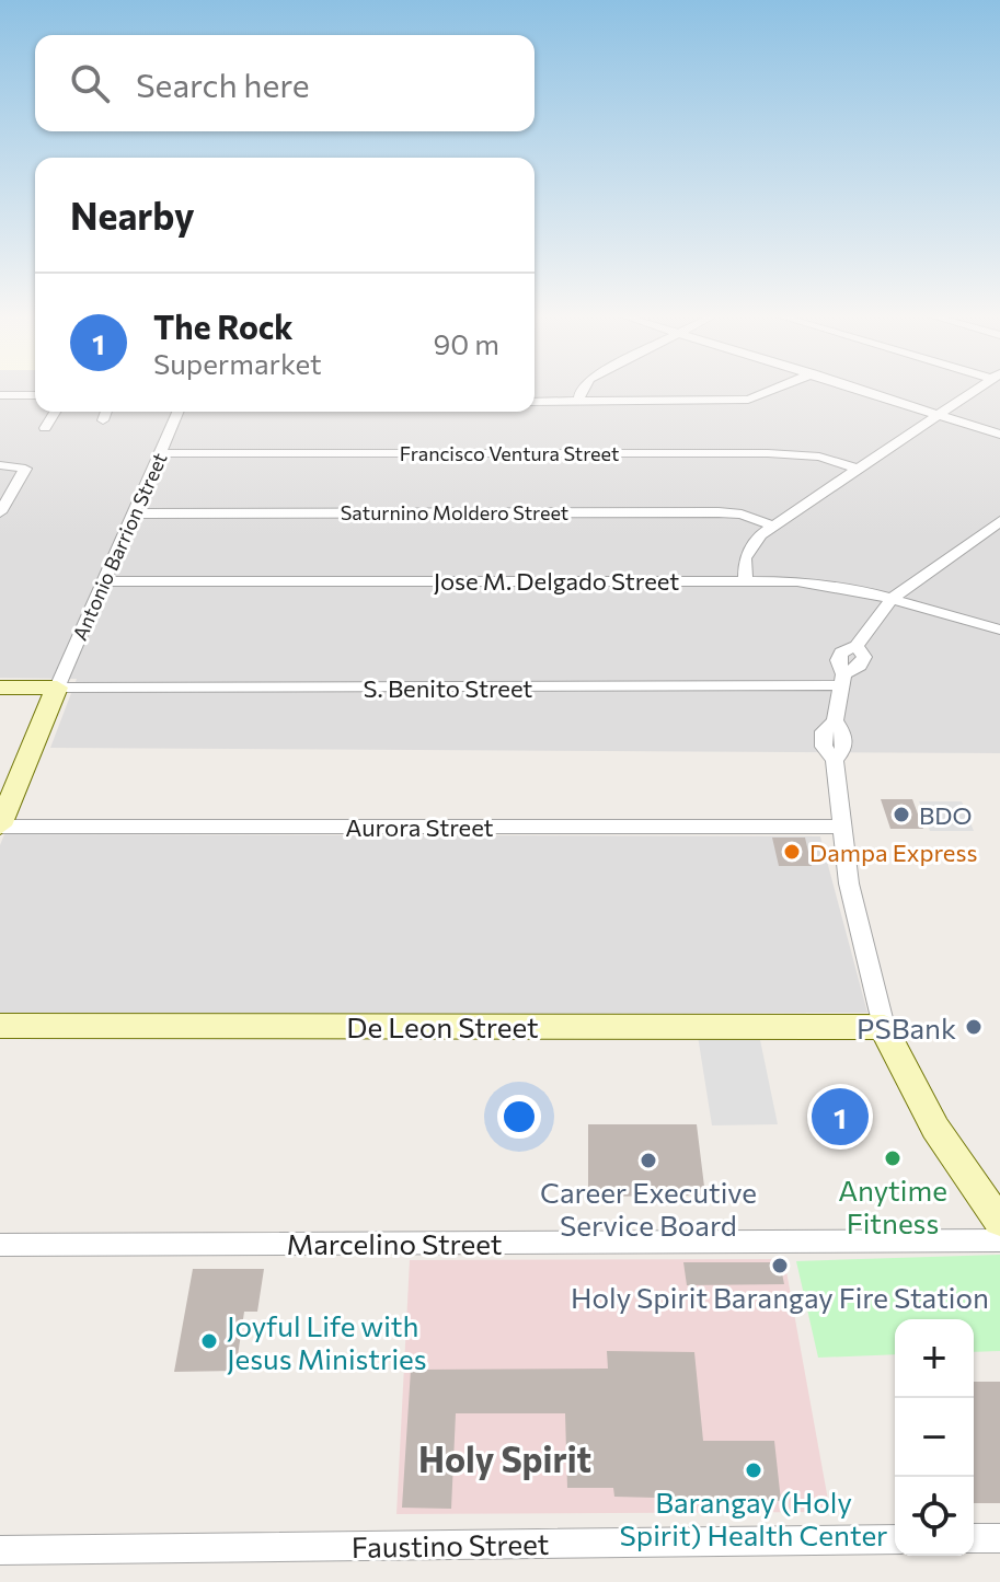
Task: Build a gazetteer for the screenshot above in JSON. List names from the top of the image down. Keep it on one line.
{"streets":{"main road":["De Leon Street"],"street":["Francisco Ventura Street","Saturnino Moldero Street","Antonio Barrion Street","Jose M. Delgado Street","S. Benito Street","Aurora Street","Marcelino Street","Faustino Street"]},"crossings":[["Francisco Ventura Street","Antonio Barrion Street"],["Saturnino Moldero Street","Antonio Barrion Street"],["Antonio Barrion Street","Jose M. Delgado Street"],["Antonio Barrion Street","S. Benito Street"]],"districts":["Holy Spirit"],"places":["BDO","Dampa Express","PSBank","Anytime Fitness","Career Executive Service Board","Holy Spirit Barangay Fire Station","Joyful Life with Jesus Ministries","Barangay (Holy Spirit) Health Center"],"page":{"search":"Search here","heading":"Nearby","list":[{"mark":"1","name":"The Rock","note":"Supermarket","value":"90 m"}],"pins":"1","map_buttons":["+","−"]}}
